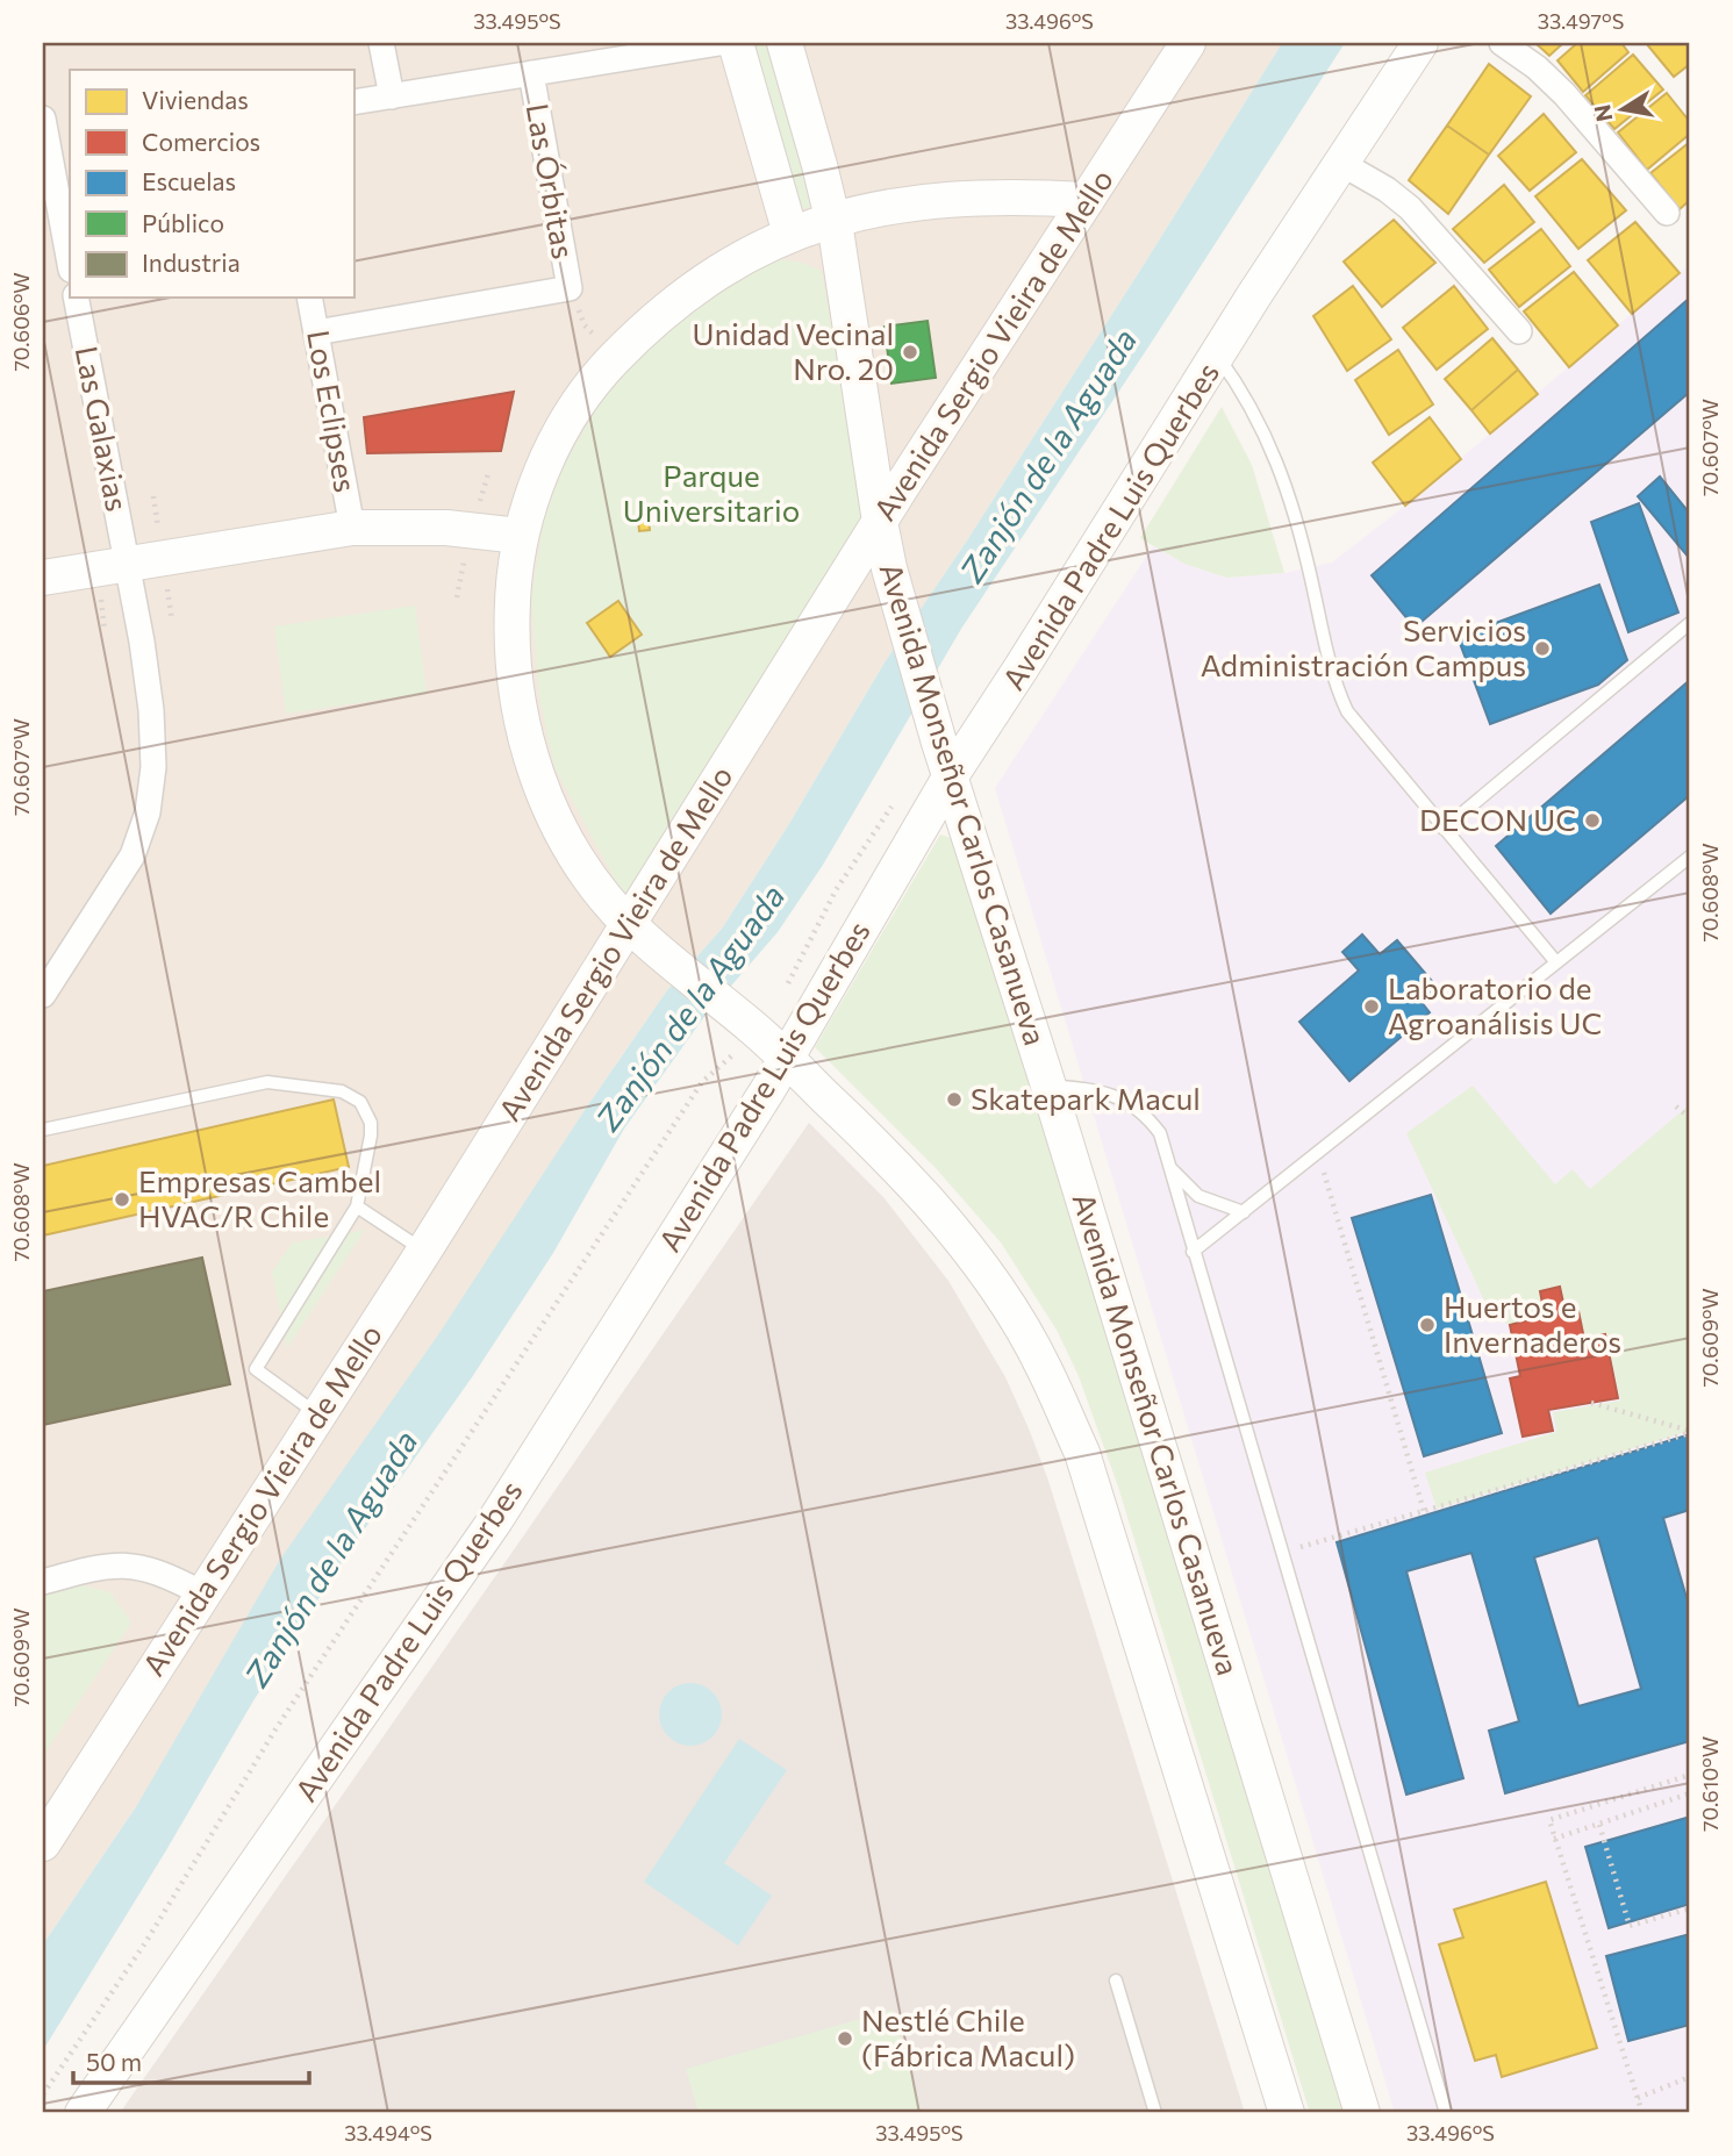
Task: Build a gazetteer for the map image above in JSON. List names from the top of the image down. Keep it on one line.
{"streets":{"main road":["Avenida Sergio Vieira de Mello","Avenida Padre Luis Querbes","Avenida Monseñor Carlos Casanueva"],"street":["Las Órbitas","Los Eclipses","Las Galaxias"]},"crossings":[["Avenida Sergio Vieira de Mello","Avenida Monseñor Carlos Casanueva"],["Avenida Padre Luis Querbes","Avenida Monseñor Carlos Casanueva"]],"water":["Zanjón de la Aguada"],"parks":["Parque Universitario"],"places":["Unidad Vecinal Nro. 20","Servicios Administración Campus","DECON UC","Laboratorio de Agroanálisis UC","Skatepark Macul","Empresas Cambel HVAC/R Chile","Huertos e Invernaderos","Nestlé Chile (Fábrica Macul)"],"legend":["Viviendas","Comercios","Escuelas","Público","Industria"],"scale_bar":"50 m","north":"left","coordinates":["33.495°S","33.496°S","33.497°S","70.606°W","70.607°W","70.608°W","70.609°W","70.610°W","33.494°S"]}
